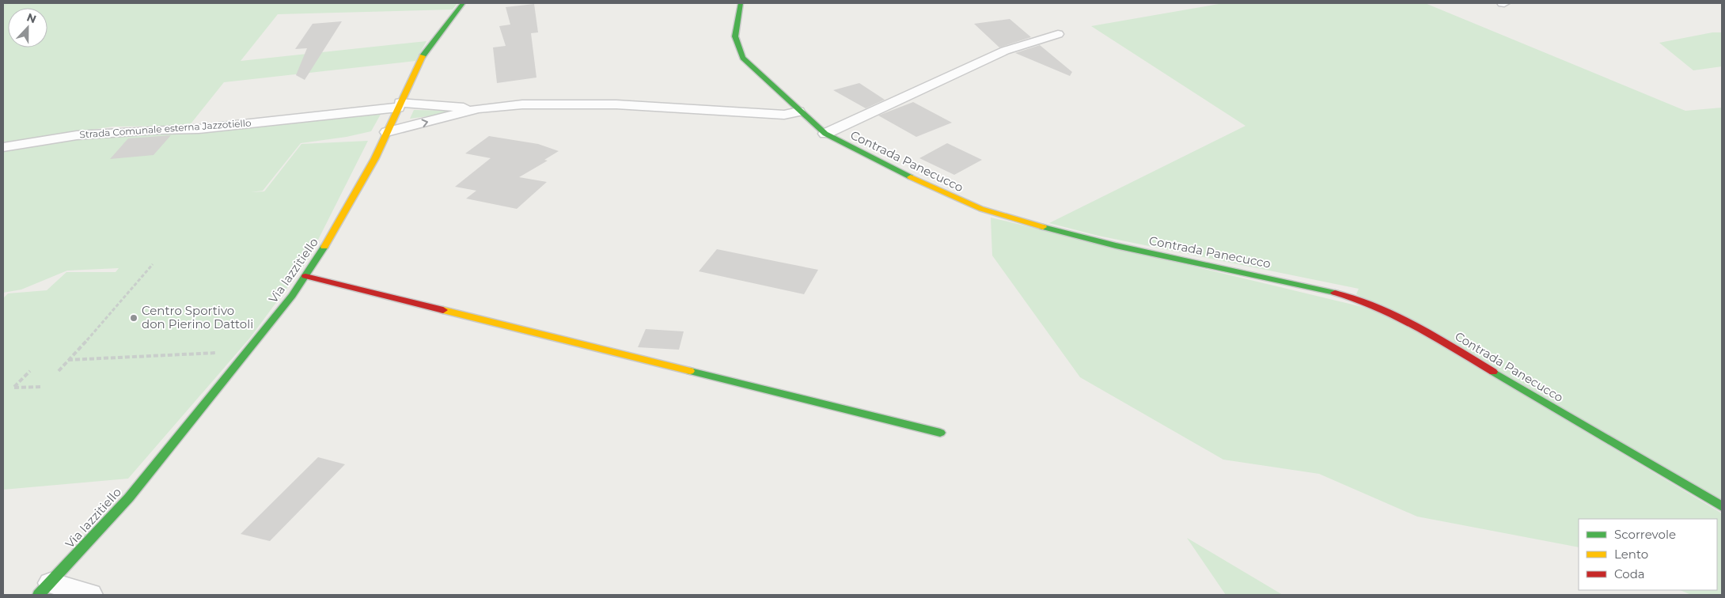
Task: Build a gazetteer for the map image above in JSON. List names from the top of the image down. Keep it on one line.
{"streets":{"street":["Strada Comunale esterna Jazzotiello","Contrada Panecucco","Via Iazzitiello"]},"crossings":[["Strada Comunale esterna Jazzotiello","Via Iazzitiello"]],"places":["Centro Sportivo don Pierino Dattoli"],"legend":["Scorrevole","Lento","Coda"],"north":"top"}
